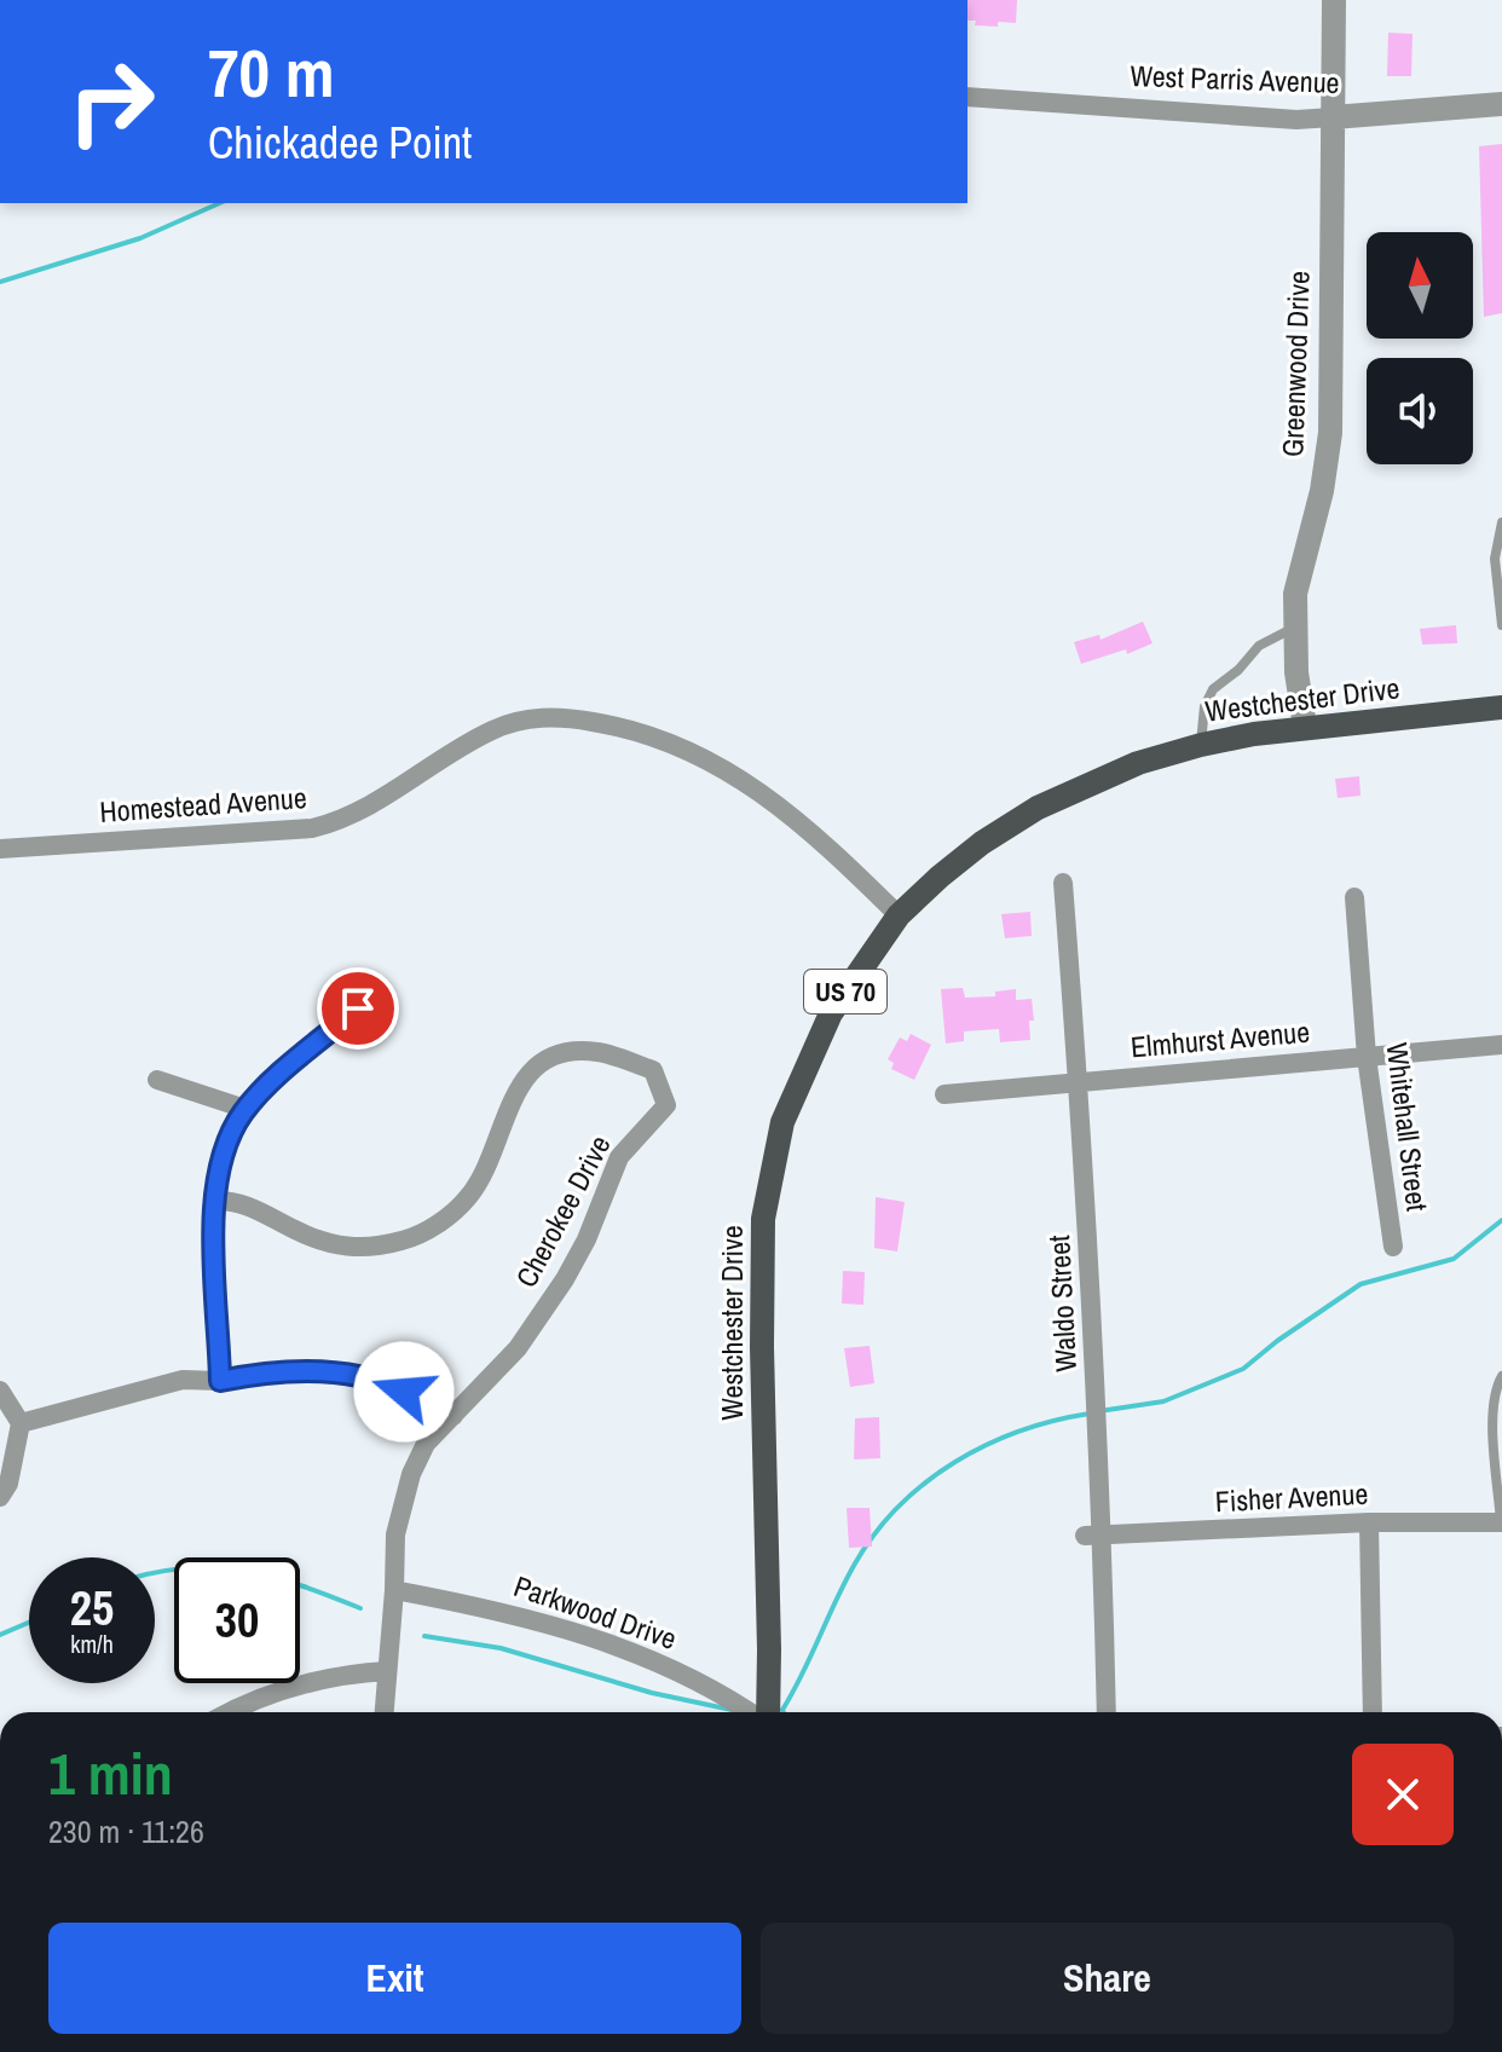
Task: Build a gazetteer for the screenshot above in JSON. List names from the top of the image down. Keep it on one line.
{"streets":{"main road":["Westchester Drive","US 70"],"street":["West Parris Avenue","Greenwood Drive","Homestead Avenue","Elmhurst Avenue","Whitehall Street","Cherokee Drive","Waldo Street","Fisher Avenue","Parkwood Drive"]},"crossings":[["West Parris Avenue","Greenwood Drive"],["Greenwood Drive","Westchester Drive"],["Westchester Drive","Homestead Avenue"],["Elmhurst Avenue","Whitehall Street"],["Elmhurst Avenue","Waldo Street"],["Cherokee Drive","Parkwood Drive"],["Waldo Street","Fisher Avenue"]],"north":"top","page":{"turn":["70 m","Chickadee Point"],"speed":"25 km/h","limit":"30","heading":["1 min","230 m · 11:26"],"buttons":["Exit","Share"]}}
